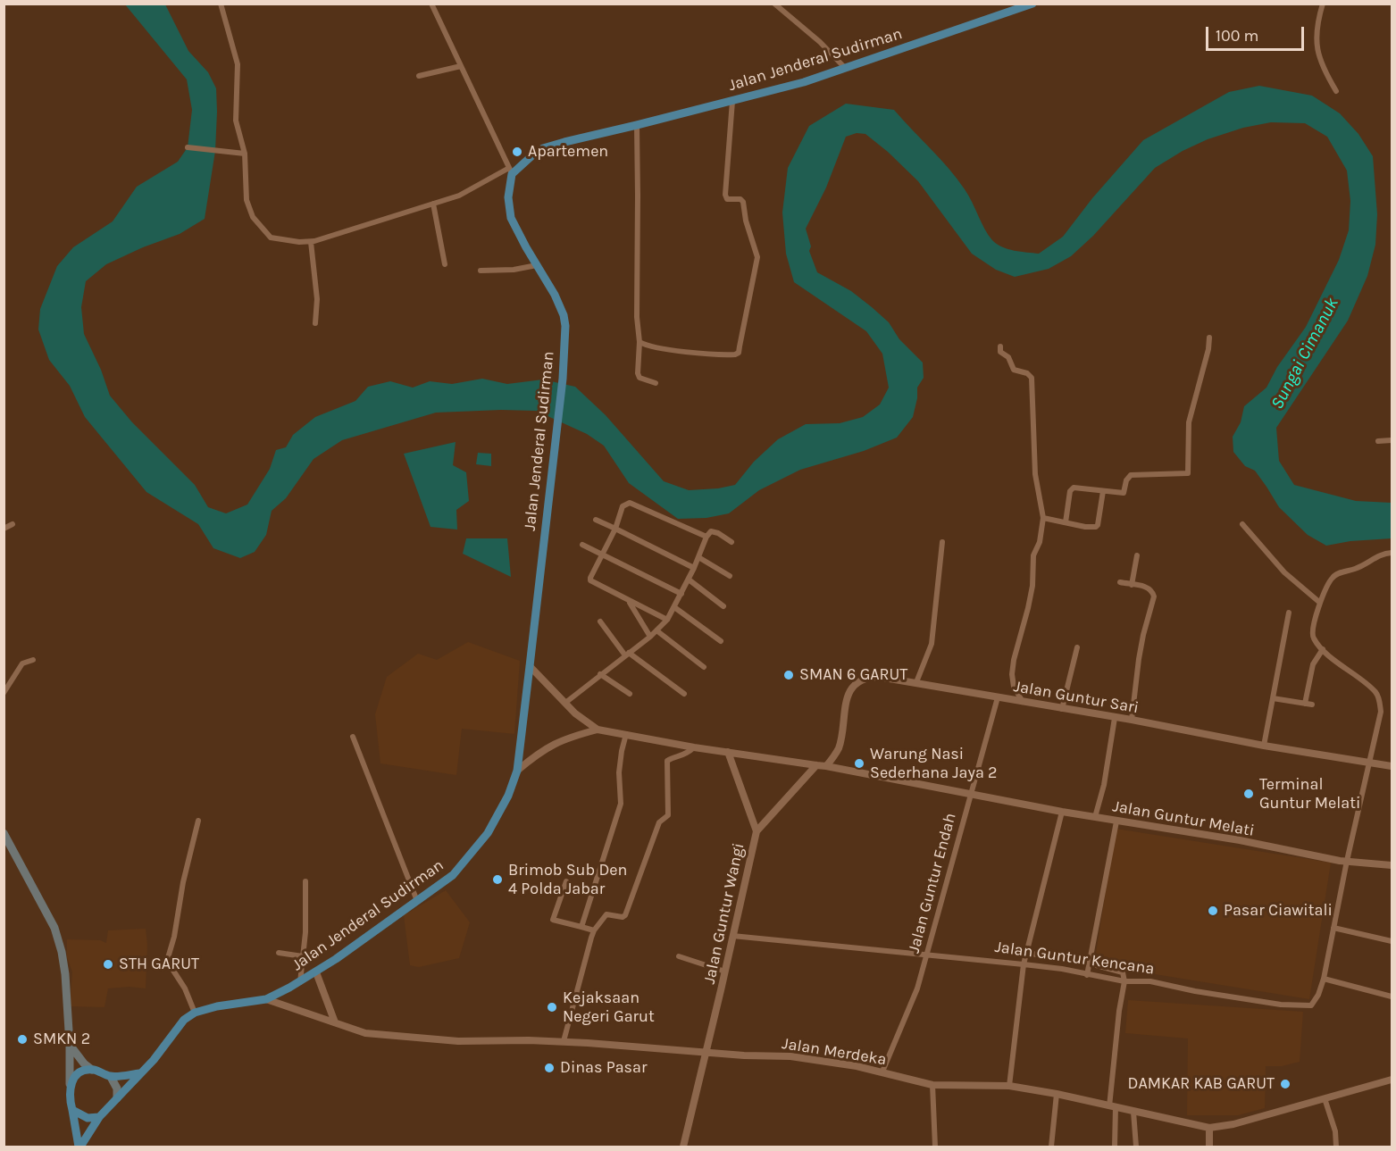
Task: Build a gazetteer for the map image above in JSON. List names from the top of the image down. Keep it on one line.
{"streets":{"main road":["Jalan Jenderal Sudirman"],"street":["Jalan Guntur Sari","Jalan Guntur Melati","Jalan Guntur Endah","Jalan Guntur Wangi","Jalan Guntur Kencana","Jalan Merdeka"]},"crossings":[["Jalan Jenderal Sudirman","Jalan Merdeka"],["Jalan Guntur Sari","Jalan Guntur Melati"],["Jalan Guntur Sari","Jalan Guntur Endah"],["Jalan Guntur Melati","Jalan Guntur Endah"],["Jalan Guntur Endah","Jalan Guntur Kencana"],["Jalan Guntur Endah","Jalan Merdeka"],["Jalan Guntur Wangi","Jalan Guntur Kencana"],["Jalan Guntur Wangi","Jalan Merdeka"]],"water":["Sungai Cimanuk"],"places":["Apartemen","SMAN 6 GARUT","Warung Nasi Sederhana Jaya 2","Terminal Guntur Melati","Brimob Sub Den 4 Polda Jabar","Pasar Ciawitali","STH GARUT","Kejaksaan Negeri Garut","SMKN 2","Dinas Pasar","DAMKAR KAB GARUT"],"scale_bar":"100 m"}
